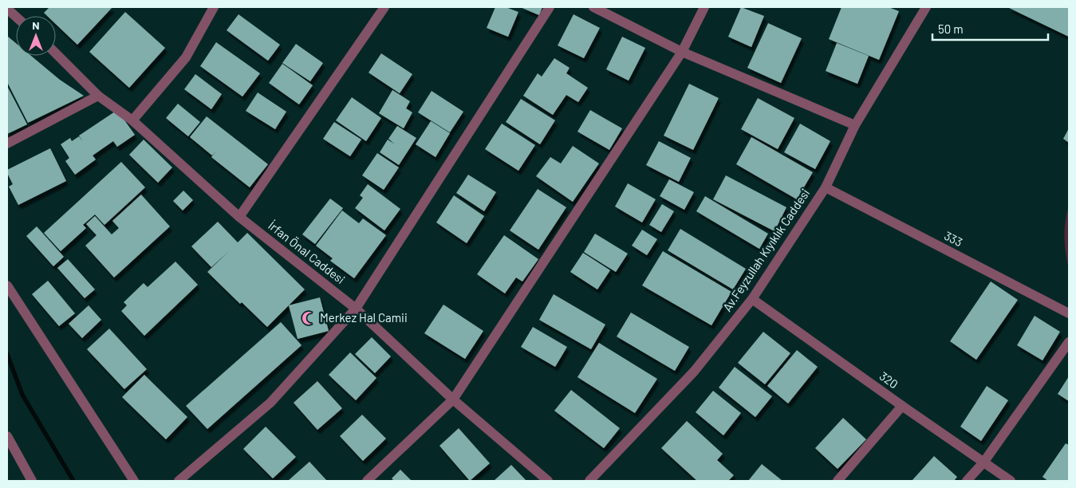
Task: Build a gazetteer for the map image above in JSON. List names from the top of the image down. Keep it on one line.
{"streets":{"street":["333","Av.Feyzullah Kıyıklık Caddesi","İrfan Önal Caddesi","320"]},"crossings":[["333","Av.Feyzullah Kıyıklık Caddesi"],["Av.Feyzullah Kıyıklık Caddesi","320"]],"places":{"mosque":["Merkez Hal Camii"]},"scale_bar":"50 m","north":"top"}
